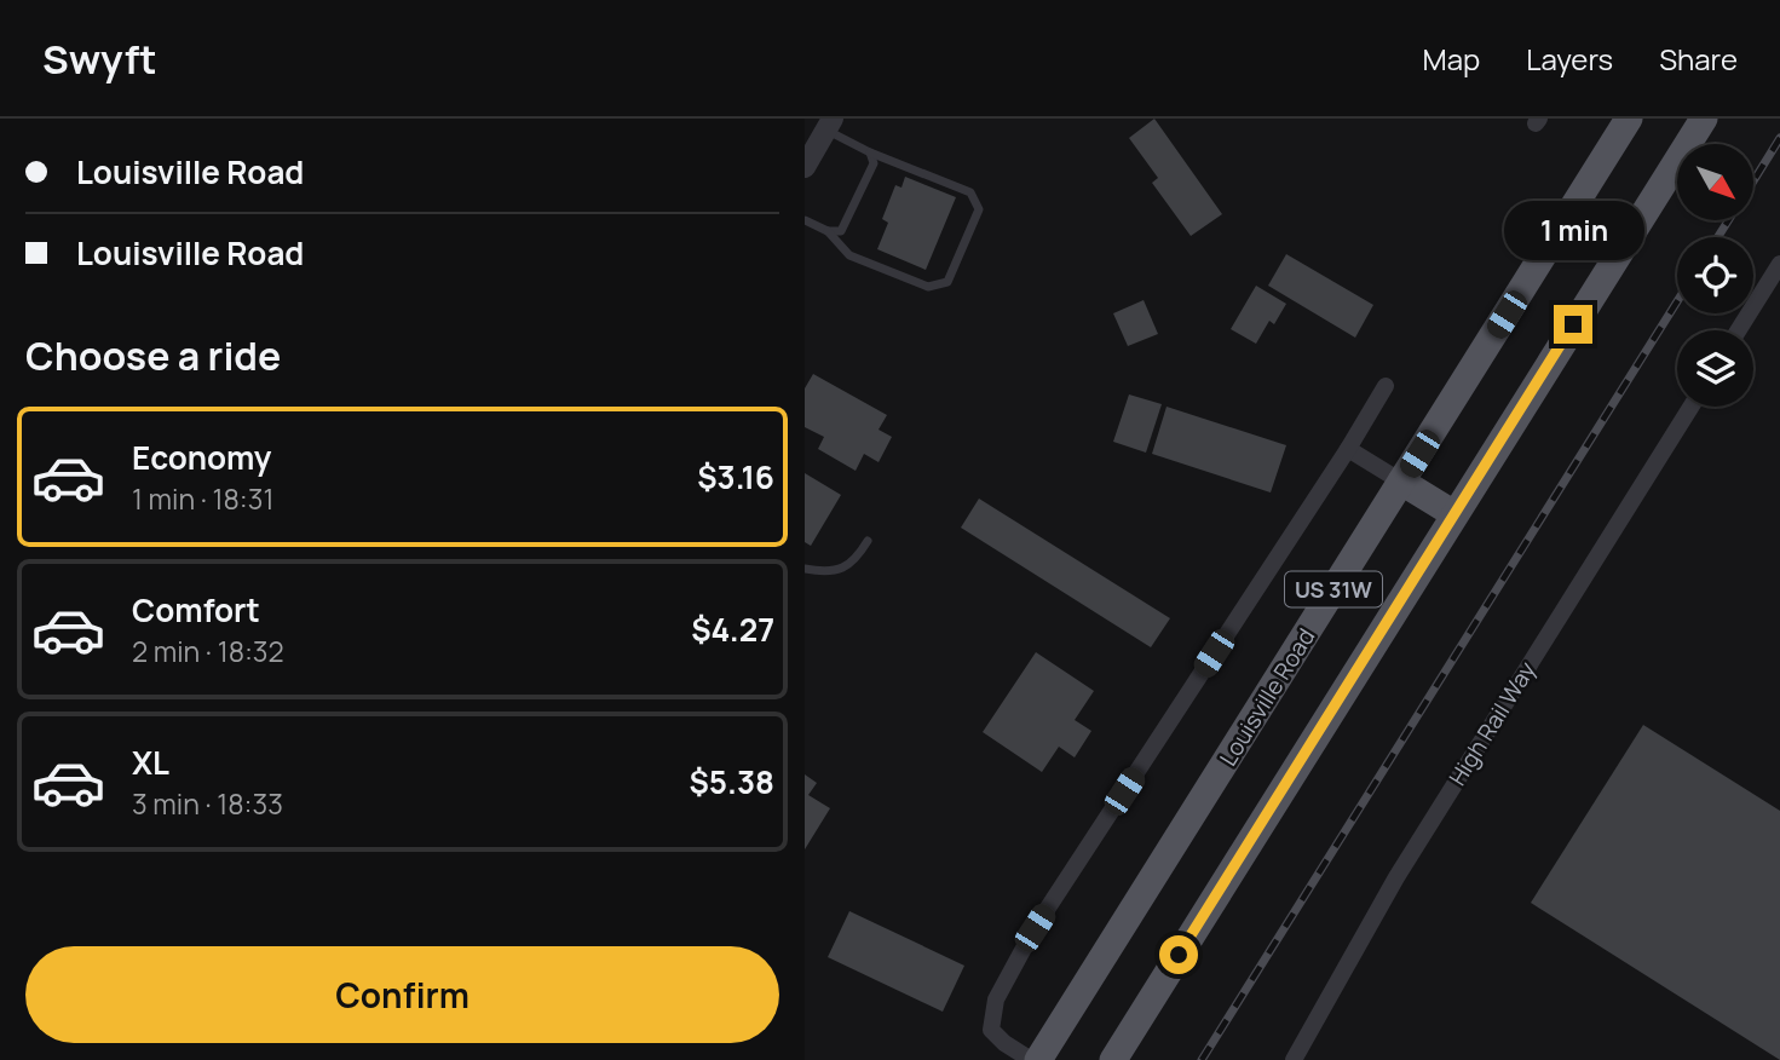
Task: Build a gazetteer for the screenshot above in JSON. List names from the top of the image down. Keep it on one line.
{"streets":{"main road":["US 31W","Louisville Road"],"street":["High Rail Way"]},"north":"bottom right","page":{"header":"Swyft","nav":["Map","Layers","Share"],"banner":["Louisville Road","Louisville Road"],"bubble":"1 min","heading":"Choose a ride","list":[{"name":"Economy","note":"1 min · 18:31","value":"$3.16"},{"name":"Comfort","note":"2 min · 18:32","value":"$4.27"},{"name":"XL","note":"3 min · 18:33","value":"$5.38"}],"buttons":"Confirm"}}
